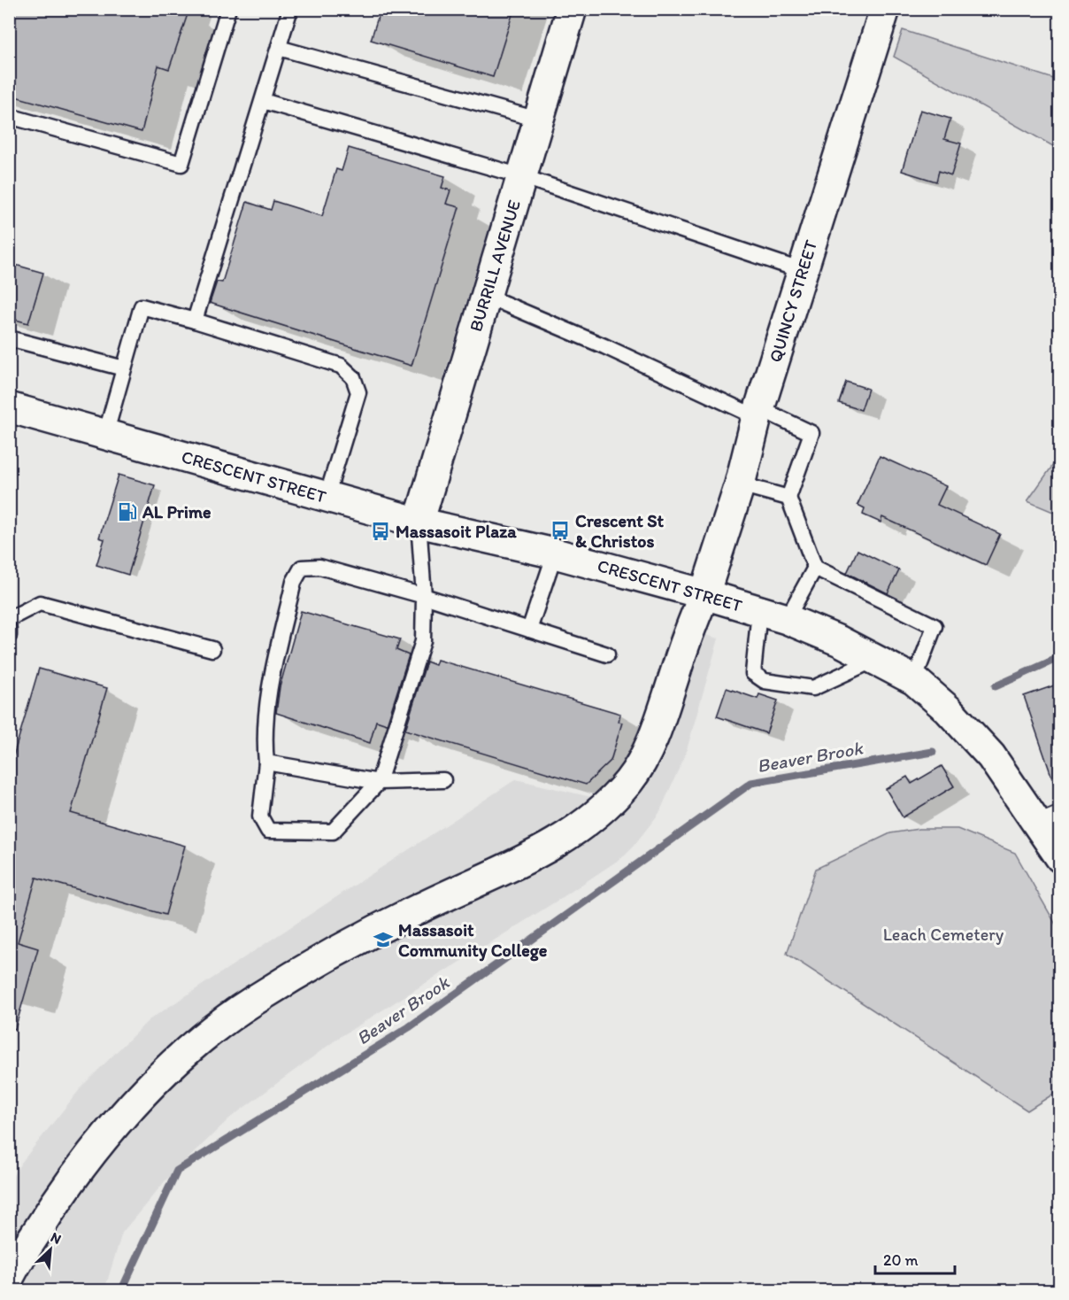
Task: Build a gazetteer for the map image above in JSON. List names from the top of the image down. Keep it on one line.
{"streets":{"main road":["BURRILL AVENUE","QUINCY STREET","CRESCENT STREET"]},"crossings":[["BURRILL AVENUE","CRESCENT STREET"],["QUINCY STREET","CRESCENT STREET"]],"water":["Beaver Brook"],"parks":["Leach Cemetery"],"places":{"fuel station":["AL Prime"],"bus stop":["Crescent St & Christos","Massasoit Plaza"],"school or university":["Massasoit Community College"]},"scale_bar":"20 m","north":"top right"}
